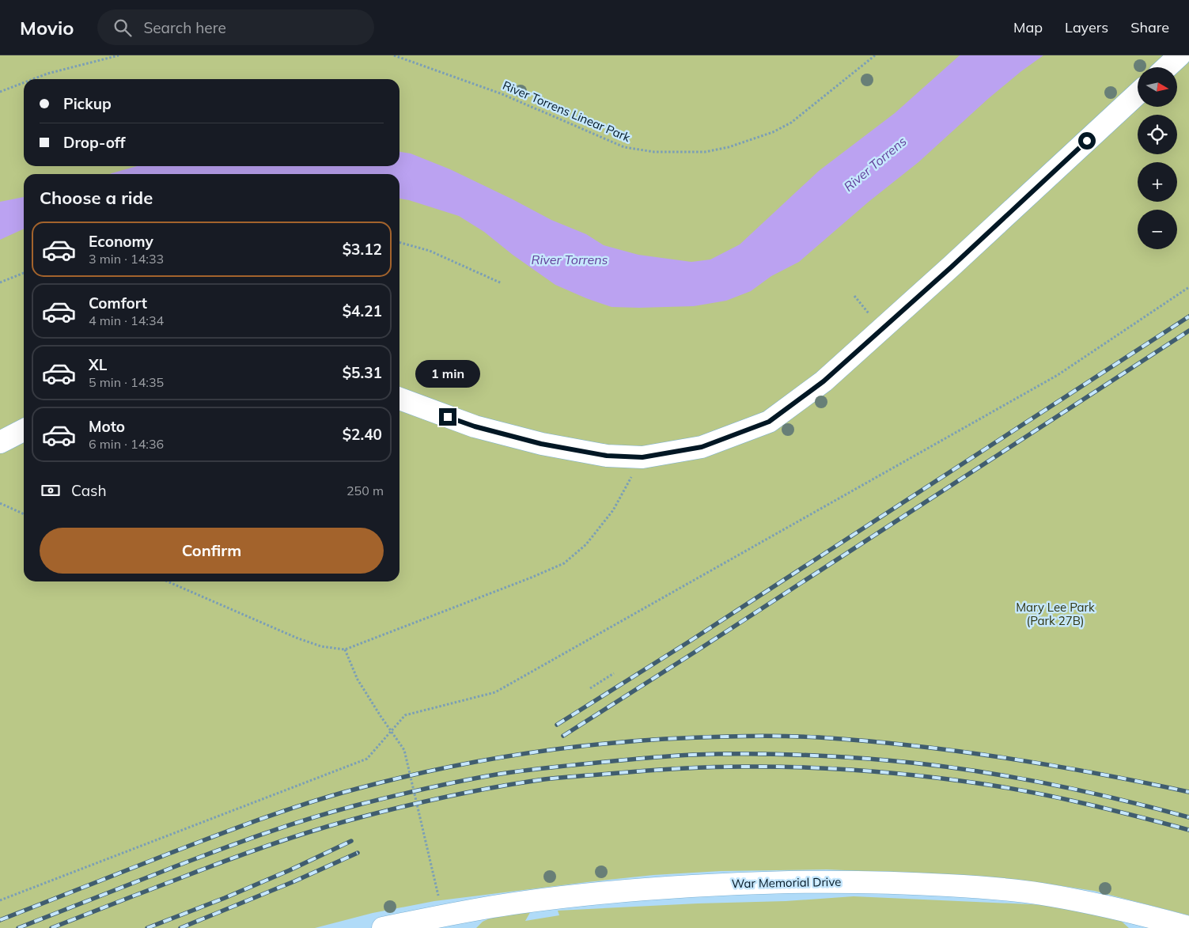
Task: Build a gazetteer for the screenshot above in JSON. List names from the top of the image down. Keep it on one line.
{"streets":{"street":["War Memorial Drive"],"path":["River Torrens Linear Park"]},"water":["River Torrens"],"parks":["Mary Lee Park (Park 27B)"],"north":"right","page":{"header":"Movio","search":"Search here","nav":["Map","Layers","Share"],"map_buttons":["+","−"],"banner":["Pickup","Drop-off"],"heading":"Choose a ride","list":[{"name":"Economy","note":"3 min · 14:33","value":"$3.12"},{"name":"Comfort","note":"4 min · 14:34","value":"$4.21"},{"name":"XL","note":"5 min · 14:35","value":"$5.31"},{"name":"Moto","note":"6 min · 14:36","value":"$2.40"}],"bubble":"1 min","pay":["Cash","250 m"],"buttons":"Confirm"}}
